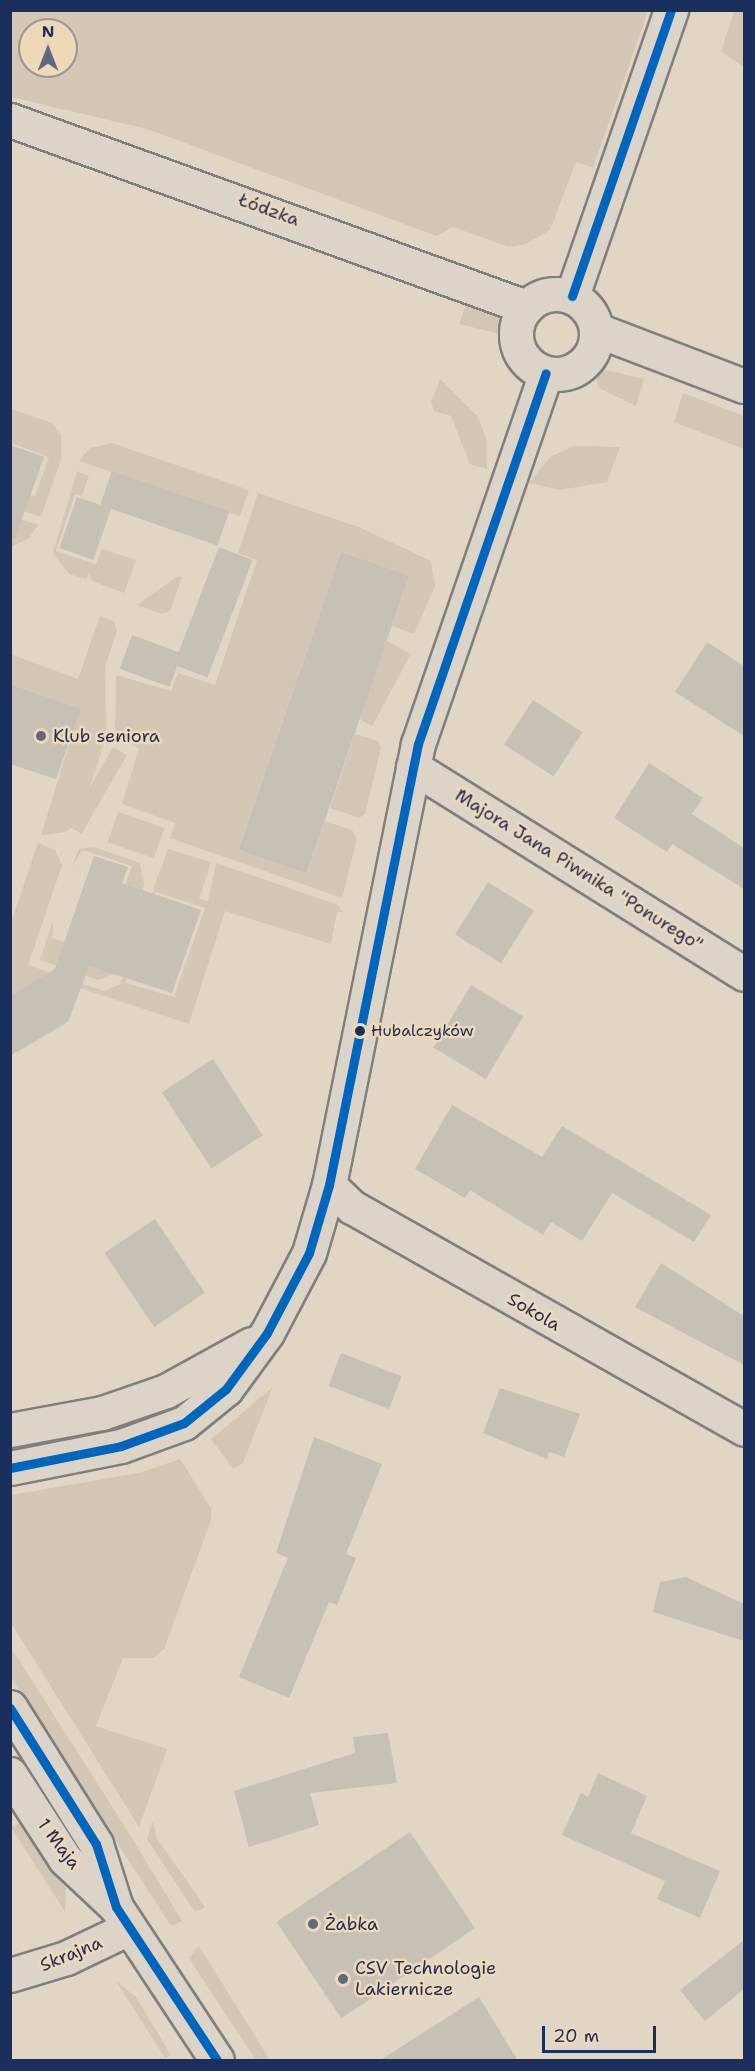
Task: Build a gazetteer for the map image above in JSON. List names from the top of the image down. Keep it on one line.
{"streets":{"street":["Łódzka","Majora Jana Piwnika \"Ponurego\"","Sokola","1 Maja","Skrajna"]},"crossings":[["1 Maja","Skrajna"]],"places":["Klub seniora","Hubalczyków","Żabka","CSV Technologie Lakiernicze"],"scale_bar":"20 m","north":"top"}
